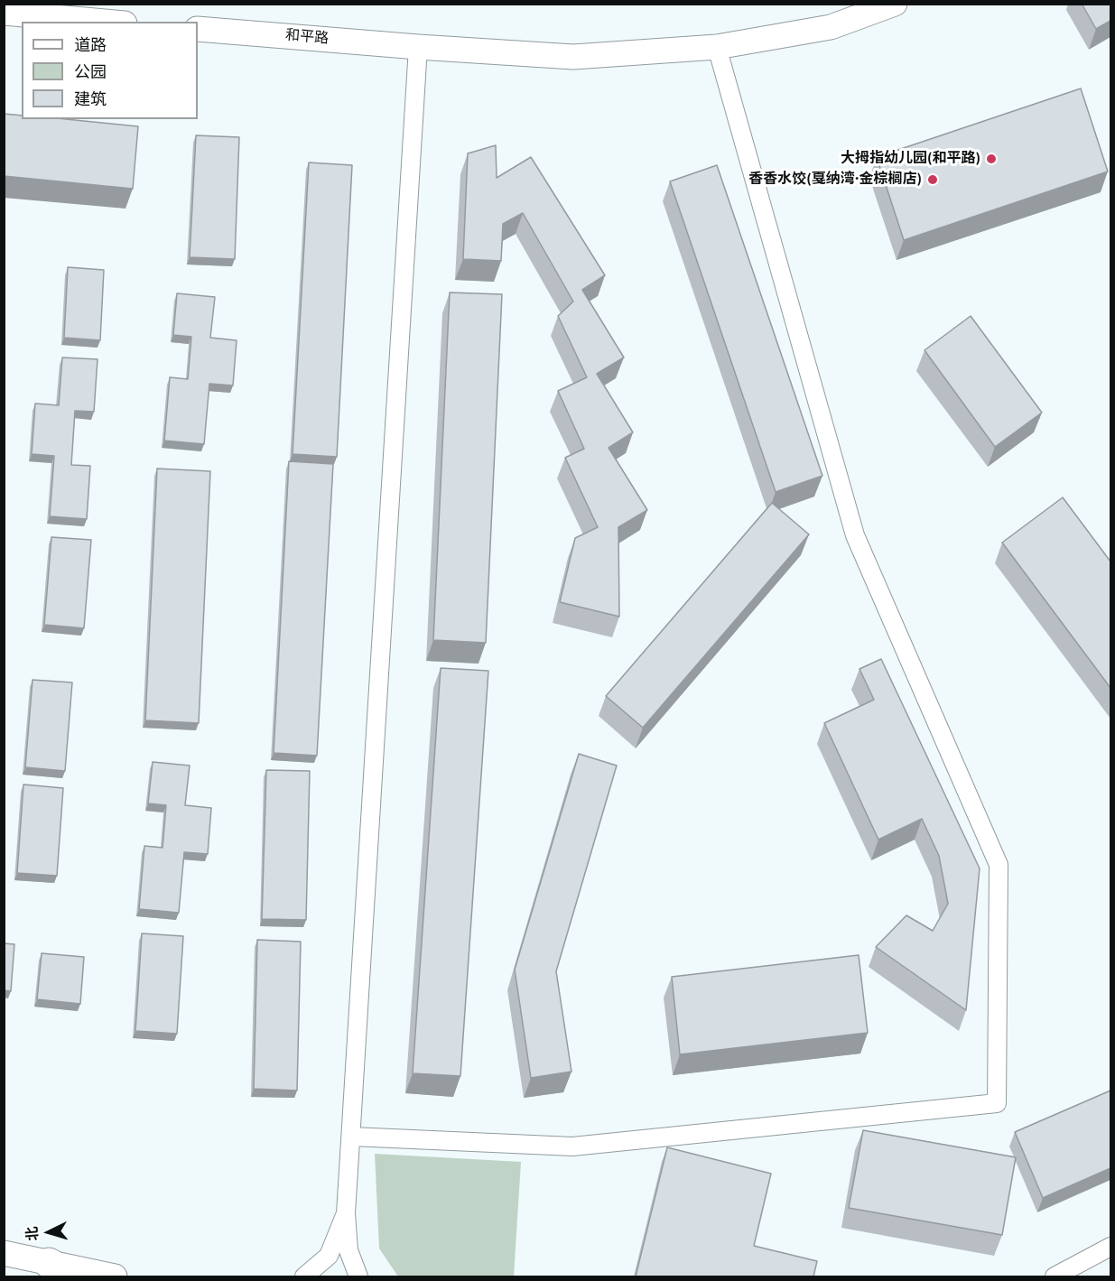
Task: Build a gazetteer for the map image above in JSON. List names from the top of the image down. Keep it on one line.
{"streets":{"street":["和平路"]},"places":["大拇指幼儿园(和平路)","香香水饺(戛纳湾·金棕榈店)"],"legend":["道路","公园","建筑"],"north":"left"}
